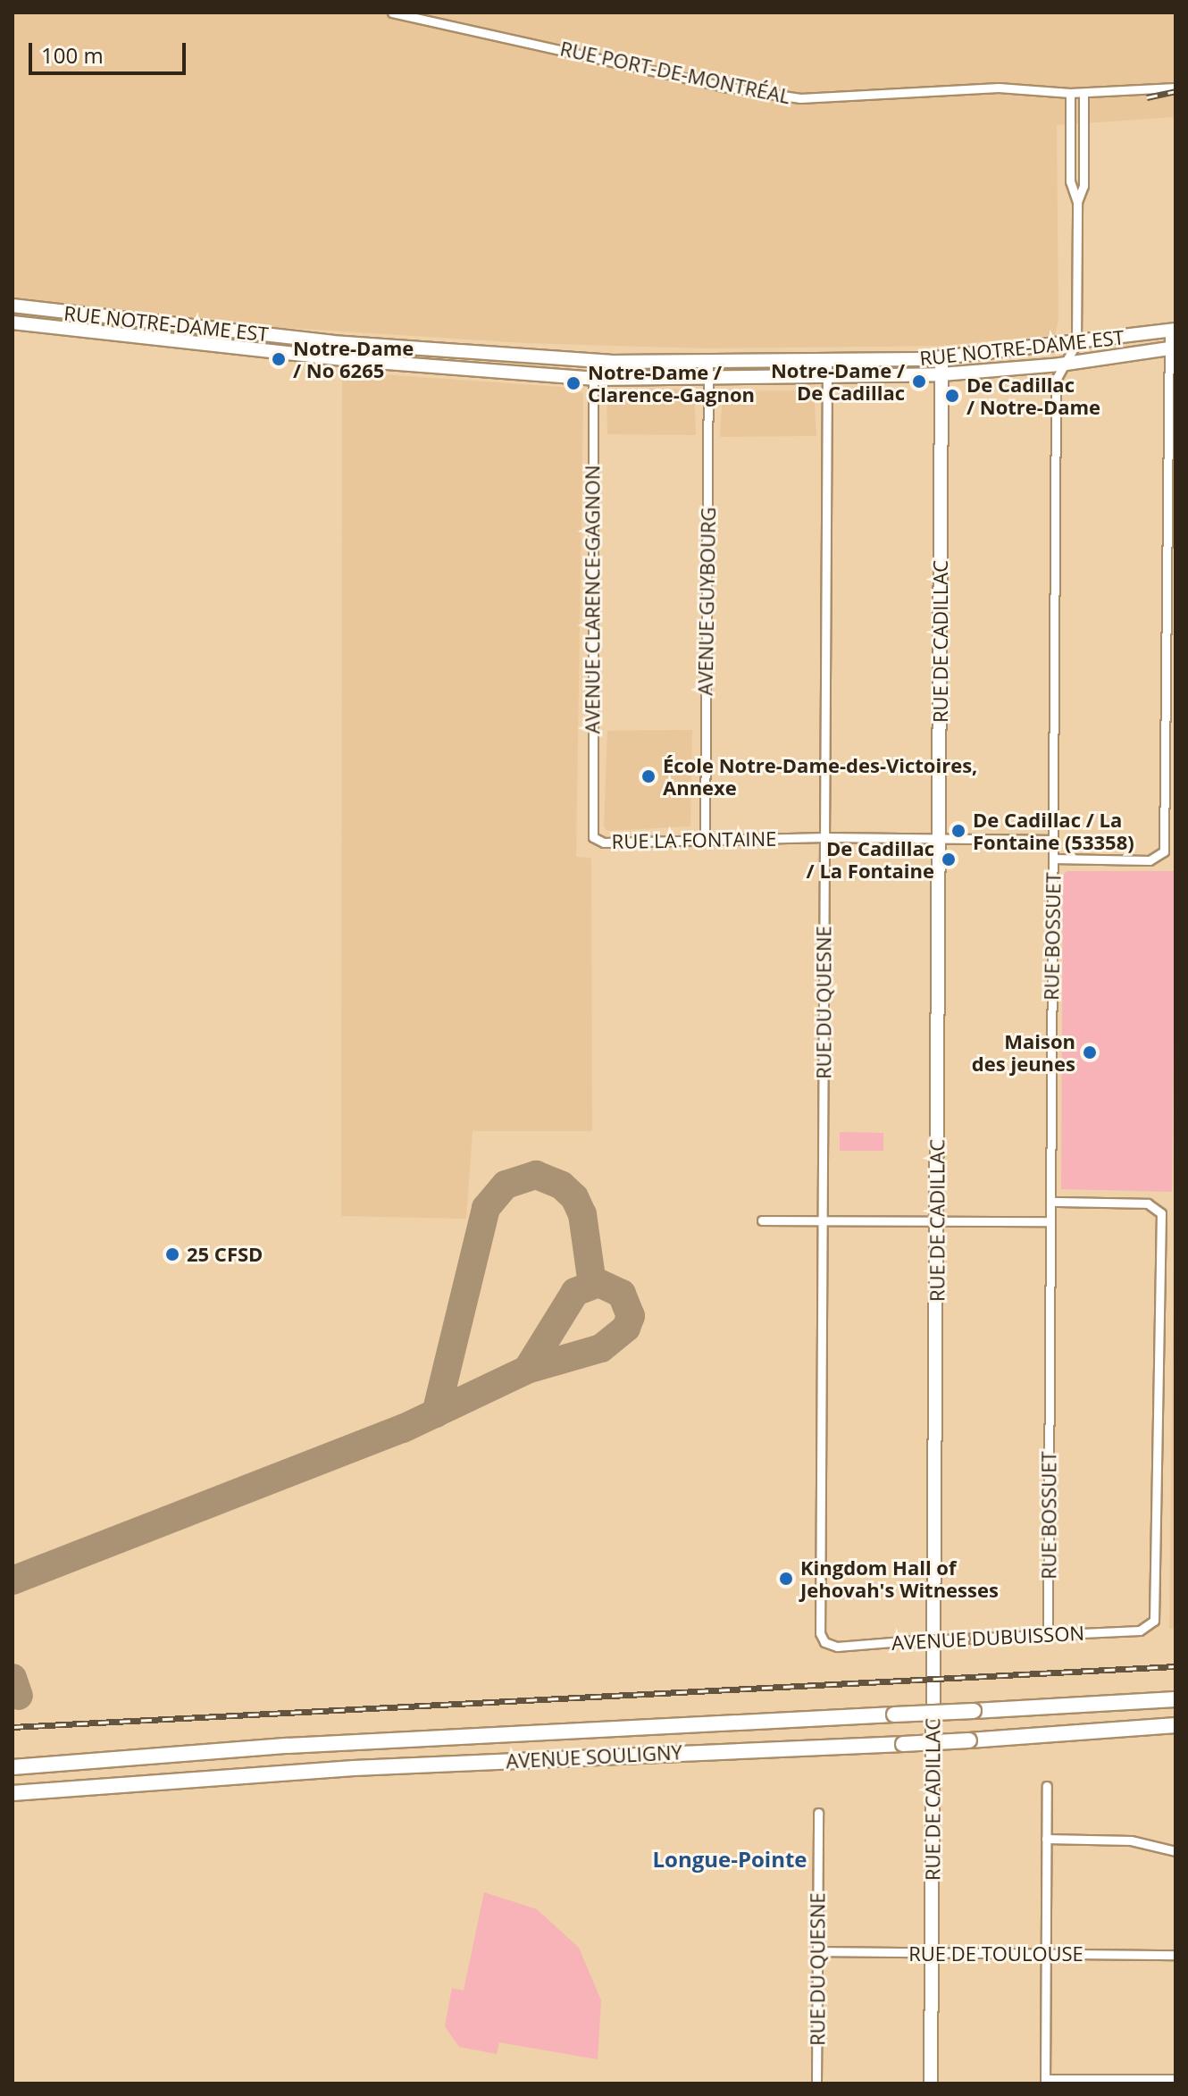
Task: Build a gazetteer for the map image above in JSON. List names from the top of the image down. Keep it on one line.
{"streets":{"highway":["AVENUE SOULIGNY"],"main road":["RUE NOTRE-DAME EST","RUE DE CADILLAC"],"street":["RUE PORT-DE-MONTRÉAL","AVENUE CLARENCE-GAGNON","AVENUE GUYBOURG","RUE LA FONTAINE","RUE BOSSUET","RUE DU QUESNE","AVENUE DUBUISSON","RUE DE TOULOUSE"]},"crossings":[["RUE NOTRE-DAME EST","AVENUE CLARENCE-GAGNON"],["RUE NOTRE-DAME EST","AVENUE GUYBOURG"],["RUE NOTRE-DAME EST","RUE DE CADILLAC"],["RUE NOTRE-DAME EST","RUE BOSSUET"],["RUE NOTRE-DAME EST","RUE DU QUESNE"],["AVENUE CLARENCE-GAGNON","RUE LA FONTAINE"],["AVENUE GUYBOURG","RUE LA FONTAINE"],["RUE DE CADILLAC","RUE LA FONTAINE"],["RUE DE CADILLAC","RUE DE TOULOUSE"],["RUE LA FONTAINE","RUE BOSSUET"],["RUE LA FONTAINE","RUE DU QUESNE"],["RUE BOSSUET","AVENUE DUBUISSON"],["RUE DU QUESNE","AVENUE DUBUISSON"],["RUE DU QUESNE","RUE DE TOULOUSE"]],"districts":["Longue-Pointe"],"places":["Notre-Dame / No 6265","Notre-Dame / De Cadillac","Notre-Dame / Clarence-Gagnon","De Cadillac / Notre-Dame","École Notre-Dame-des-Victoires, Annexe","De Cadillac / La Fontaine (53358)","De Cadillac / La Fontaine","Maison des jeunes","25 CFSD","Kingdom Hall of Jehovah's Witnesses"],"scale_bar":"100 m"}
